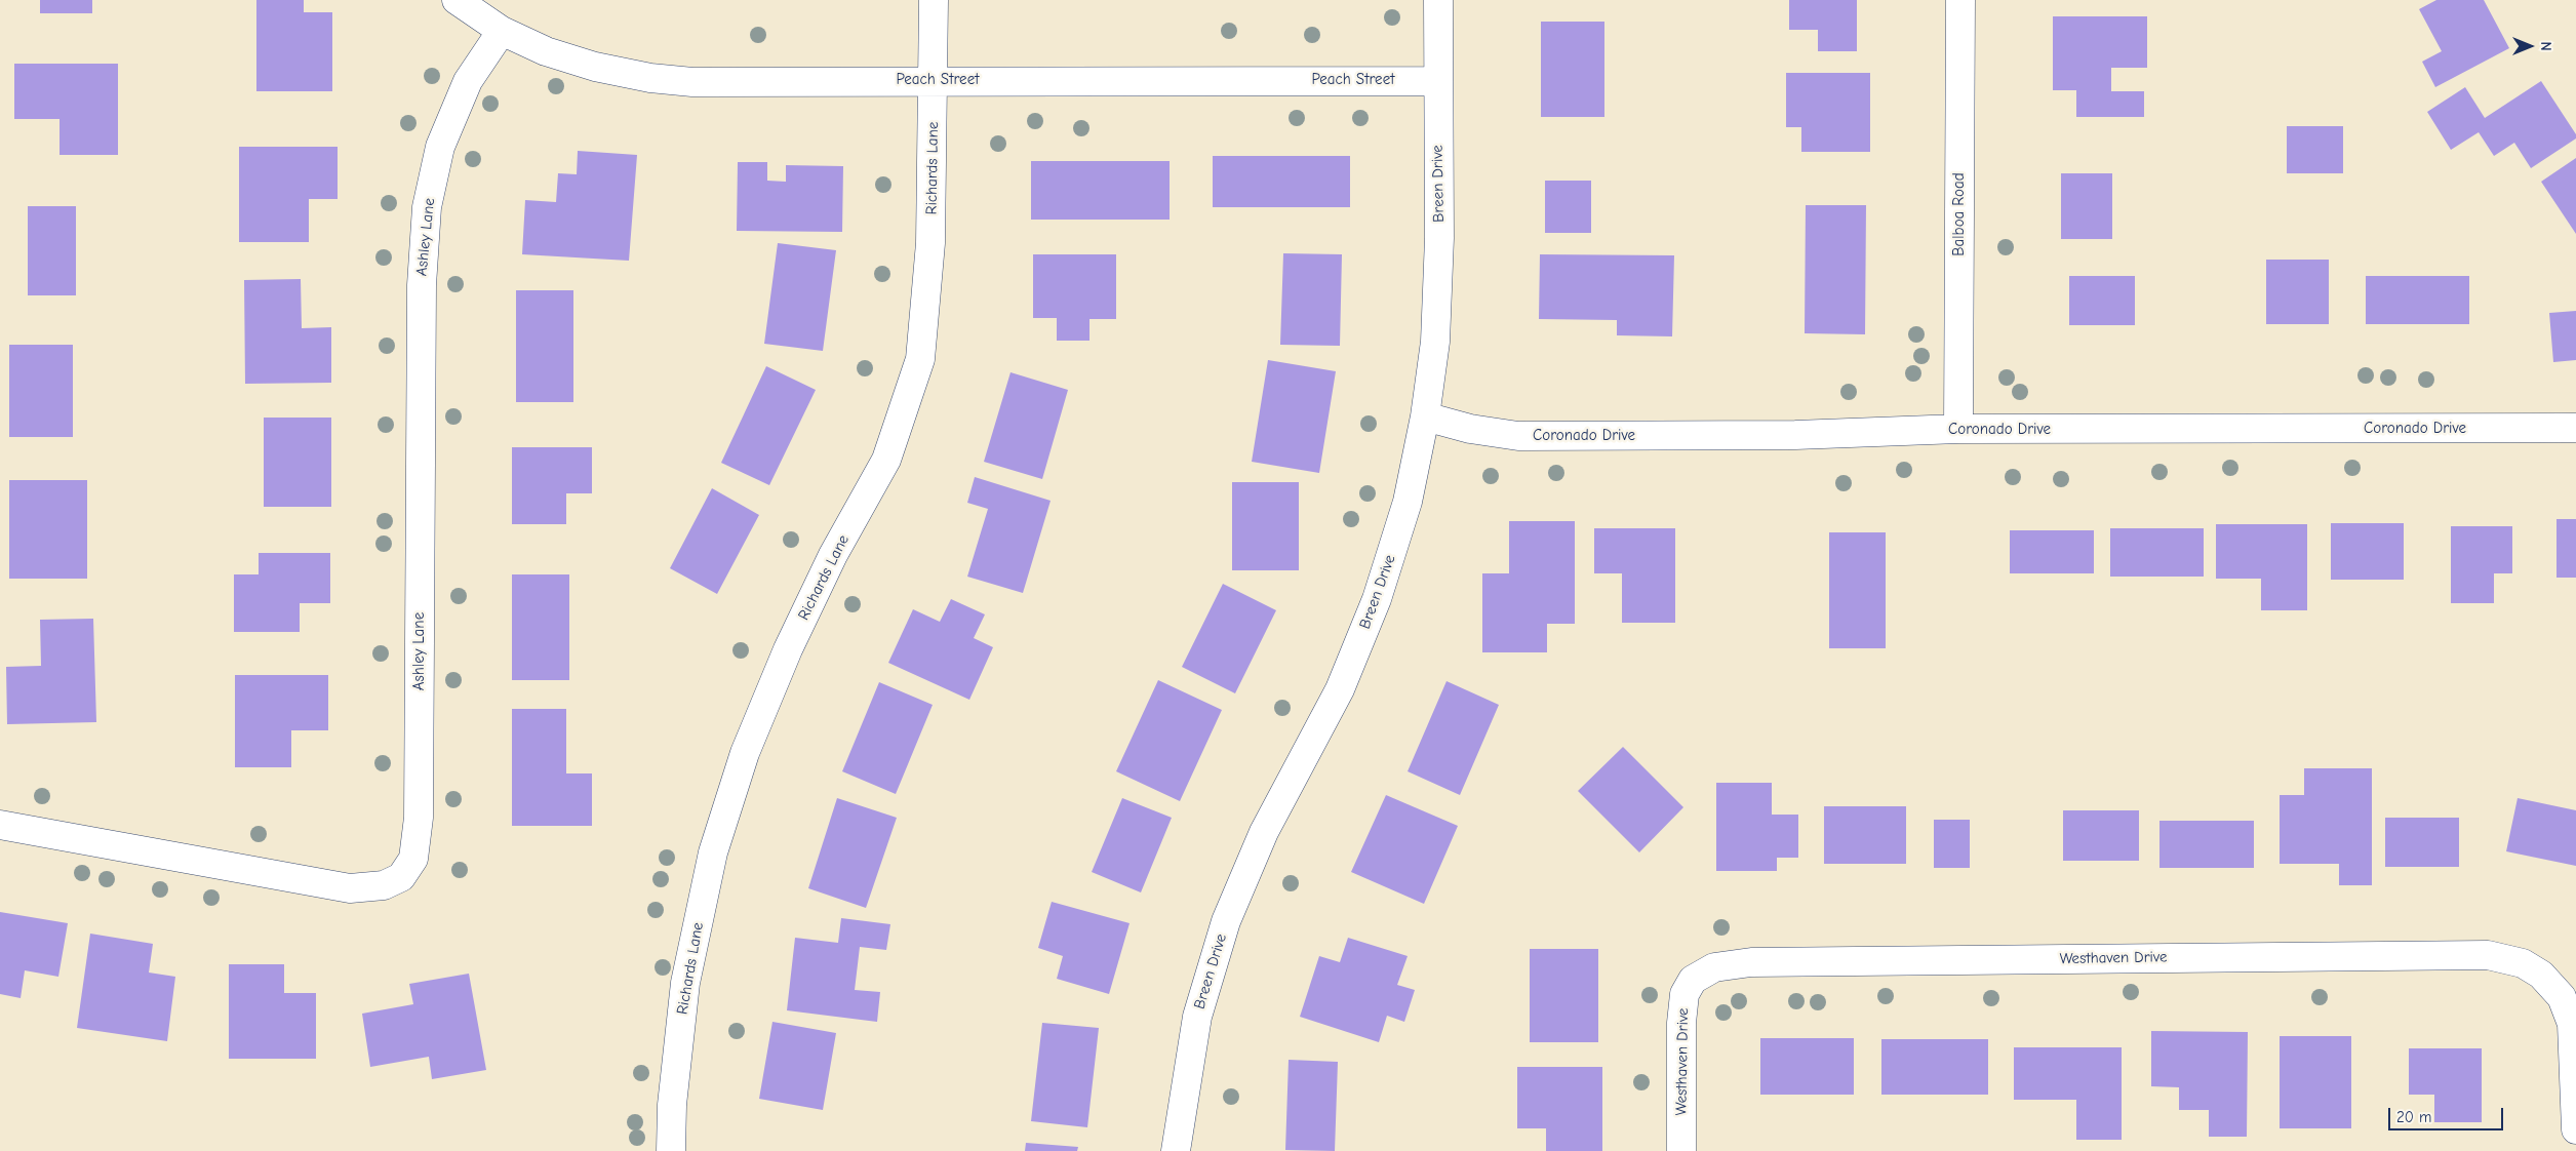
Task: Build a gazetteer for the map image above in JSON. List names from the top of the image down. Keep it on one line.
{"streets":{"street":["Peach Street","Richards Lane","Breen Drive","Balboa Road","Ashley Lane","Coronado Drive","Westhaven Drive"]},"crossings":[["Peach Street","Richards Lane"],["Peach Street","Breen Drive"],["Peach Street","Ashley Lane"],["Breen Drive","Coronado Drive"],["Balboa Road","Coronado Drive"]],"scale_bar":"20 m","north":"right"}
